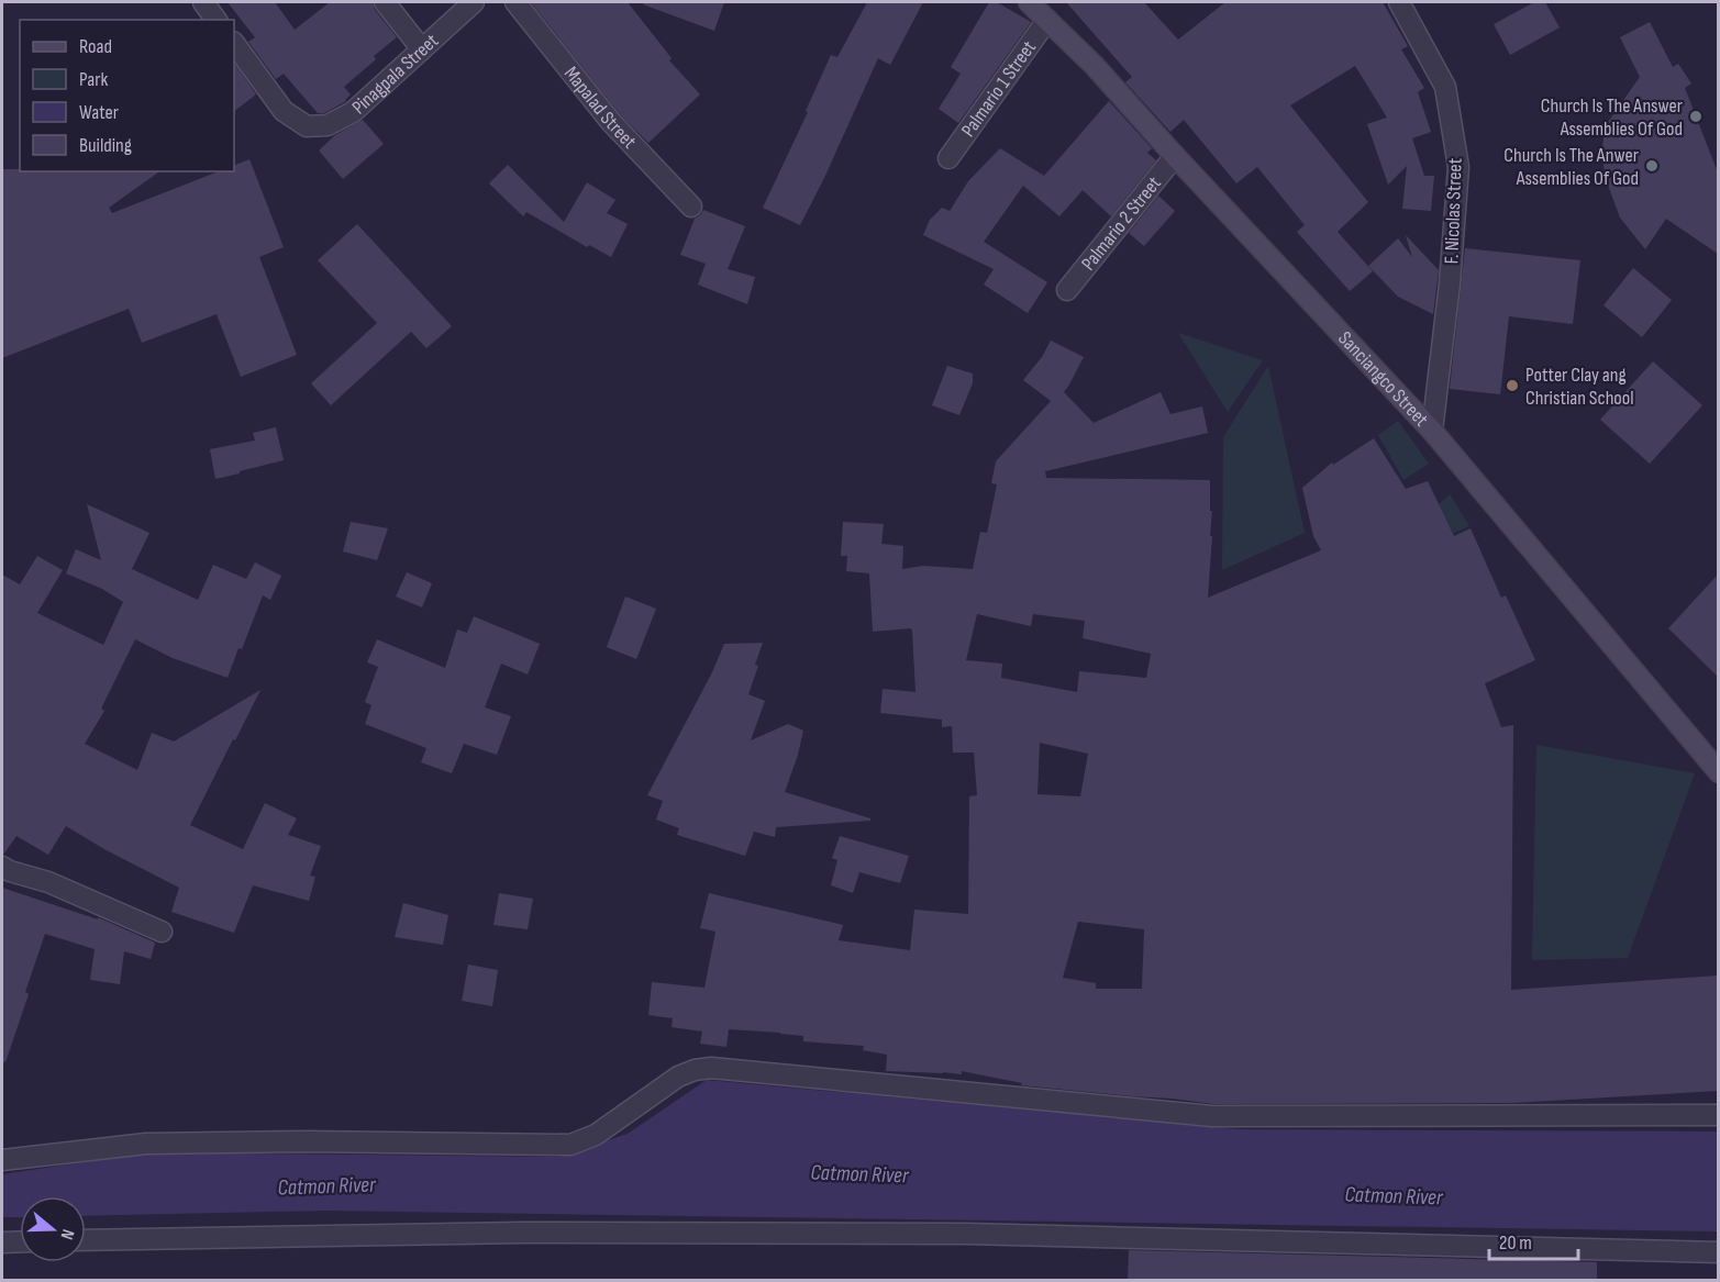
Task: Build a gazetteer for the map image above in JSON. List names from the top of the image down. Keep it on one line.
{"streets":{"main road":["Sanciangco Street"],"street":["Pinagpala Street","Palmario 1 Street","Mapalad Street","F. Nicolas Street","Palmario 2 Street"]},"crossings":[["Palmario 1 Street","Sanciangco Street"],["F. Nicolas Street","Sanciangco Street"],["Palmario 2 Street","Sanciangco Street"]],"water":["Catmon River"],"places":["Church Is The Answer Assemblies Of God","Church Is The Anwer Assemblies Of God","Potter Clay ang Christian School"],"legend":["Road","Park","Water","Building"],"scale_bar":"20 m","north":"right"}
